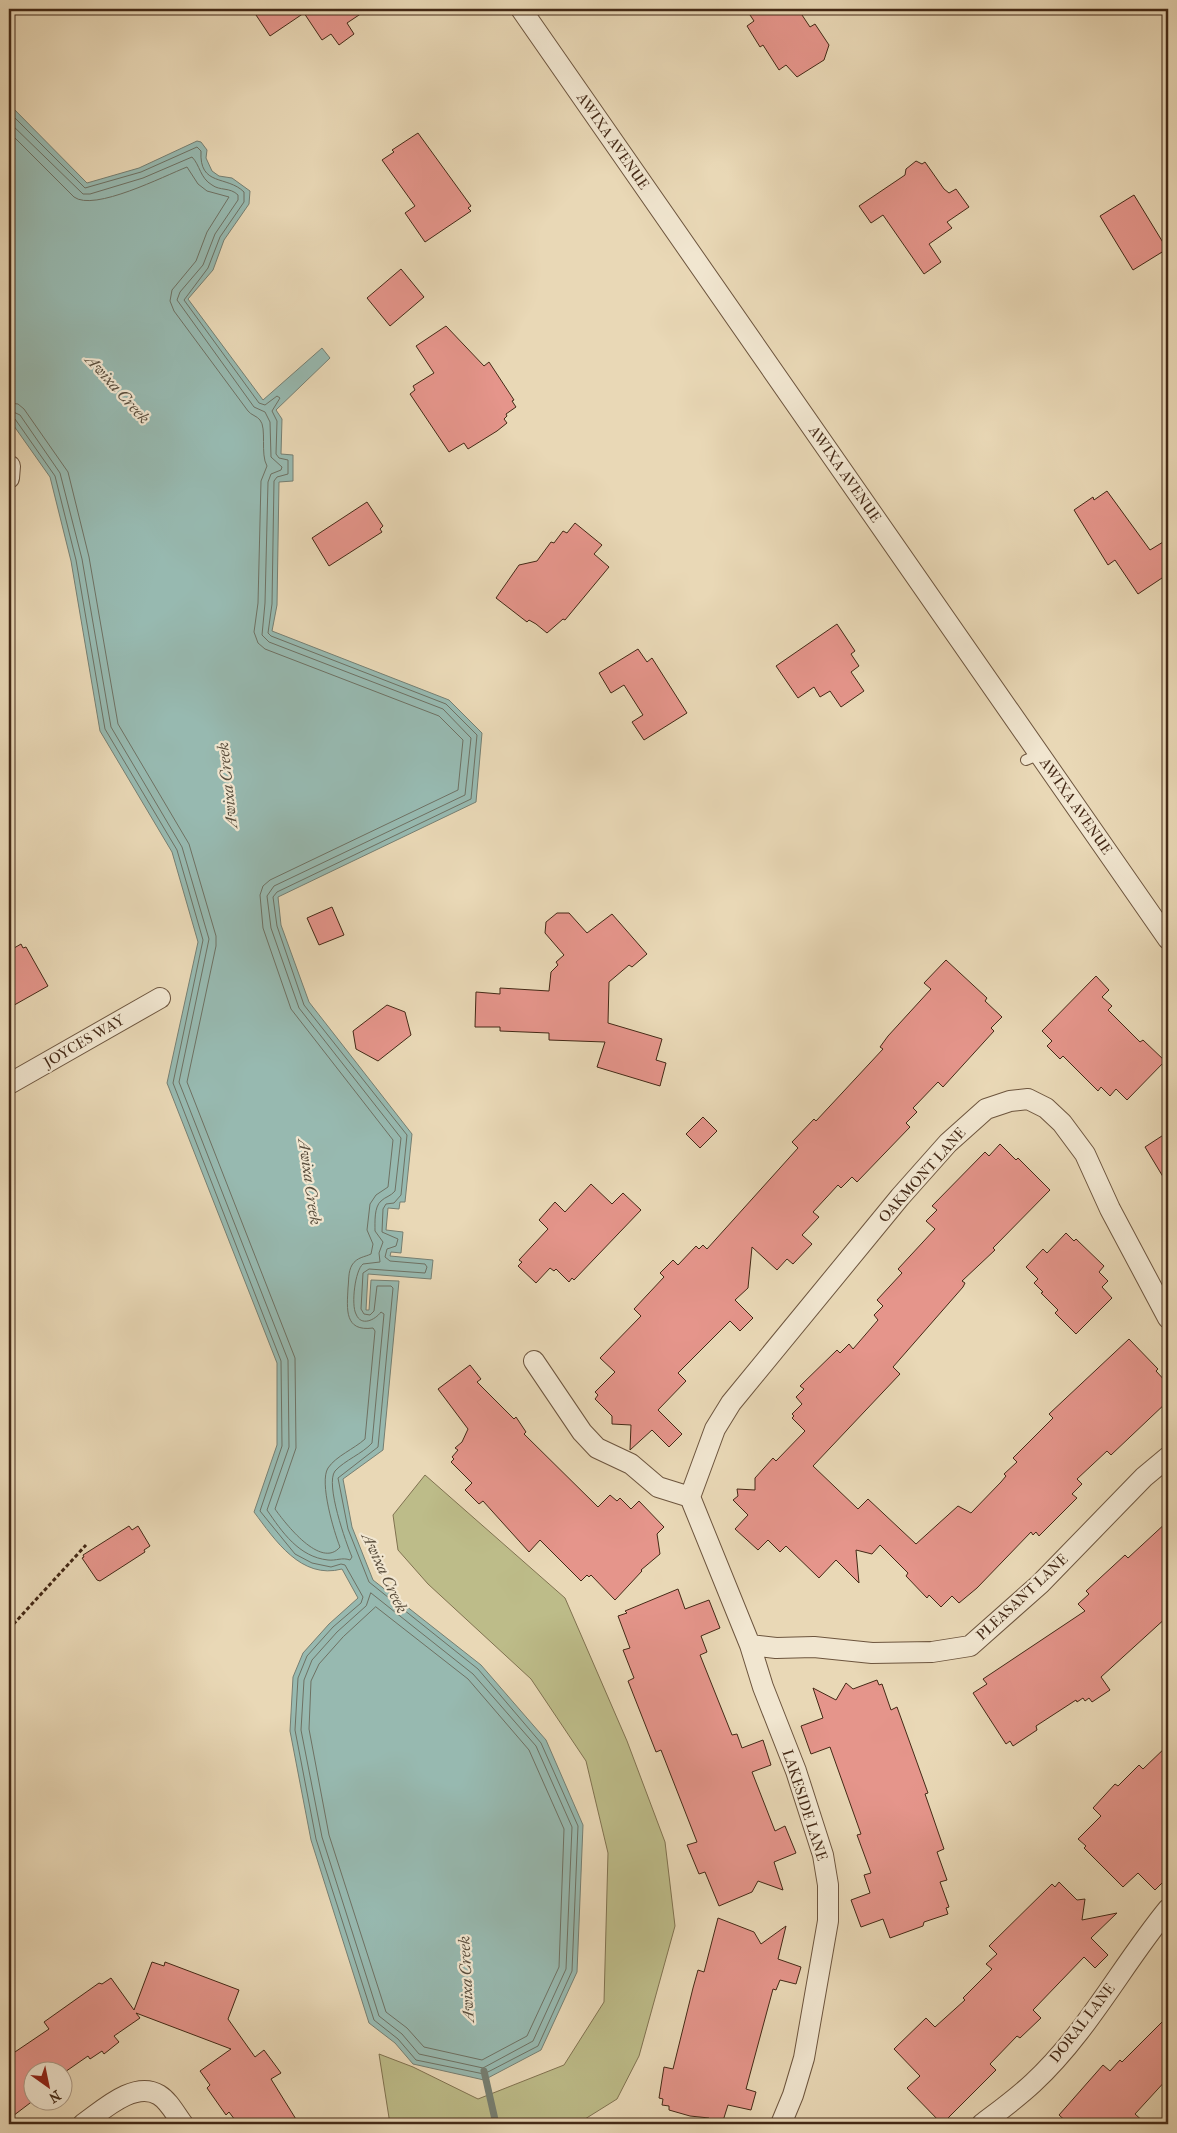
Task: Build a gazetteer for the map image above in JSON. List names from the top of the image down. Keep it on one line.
{"streets":{"street":["AWIXA AVENUE","JOYCES WAY","OAKMONT LANE","PLEASANT LANE","LAKESIDE LANE","DORAL LANE"]},"crossings":[["OAKMONT LANE","LAKESIDE LANE"],["PLEASANT LANE","LAKESIDE LANE"]],"water":["Awixa Creek"],"north":"bottom right"}
